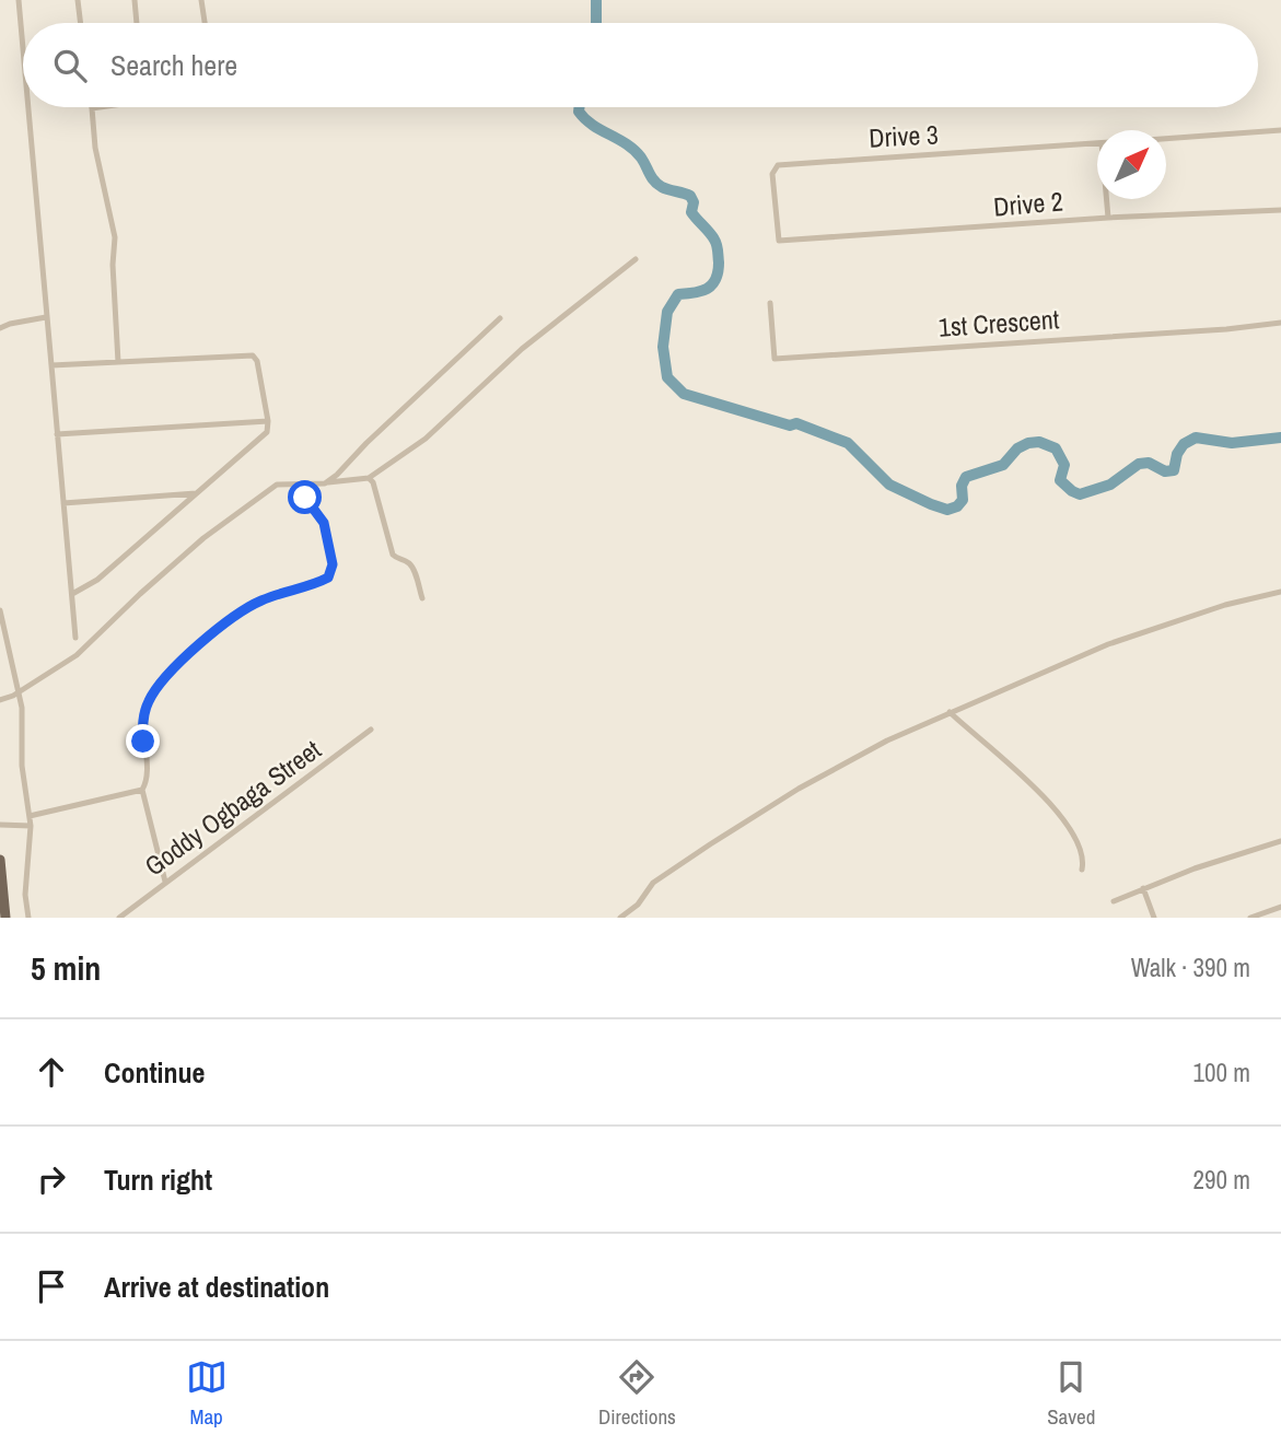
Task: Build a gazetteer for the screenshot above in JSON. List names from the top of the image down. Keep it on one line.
{"streets":{"street":["Drive 3","Drive 2","1st Crescent","Goddy Ogbaga Street"]},"crossings":[["Drive 3","Drive 2"]],"north":"top right","page":{"search":"Search here","heading":["5 min","Walk · 390 m"],"list":[["Continue","100 m"],["Turn right","290 m"],"Arrive at destination"],"nav":["Map","Directions","Saved"]}}
